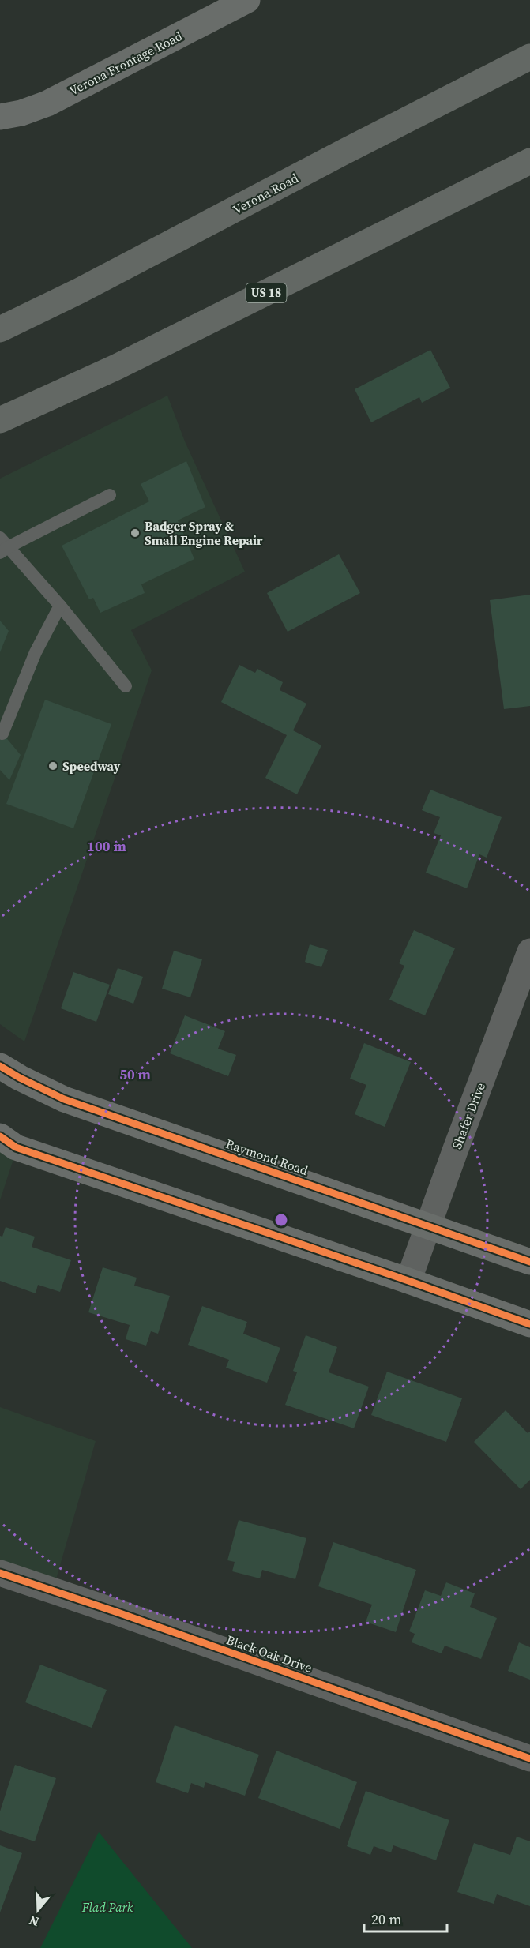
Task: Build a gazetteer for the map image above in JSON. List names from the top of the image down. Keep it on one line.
{"streets":{"highway":["Verona Road","US 18"],"main road":["Verona Frontage Road","Raymond Road"],"street":["Shafer Drive","Black Oak Drive"]},"crossings":[["Shafer Drive","Raymond Road"]],"parks":["Flad Park"],"places":["Badger Spray & Small Engine Repair","Speedway"],"scale_bar":"20 m","north":"bottom","rings":["100 m","50 m"]}
